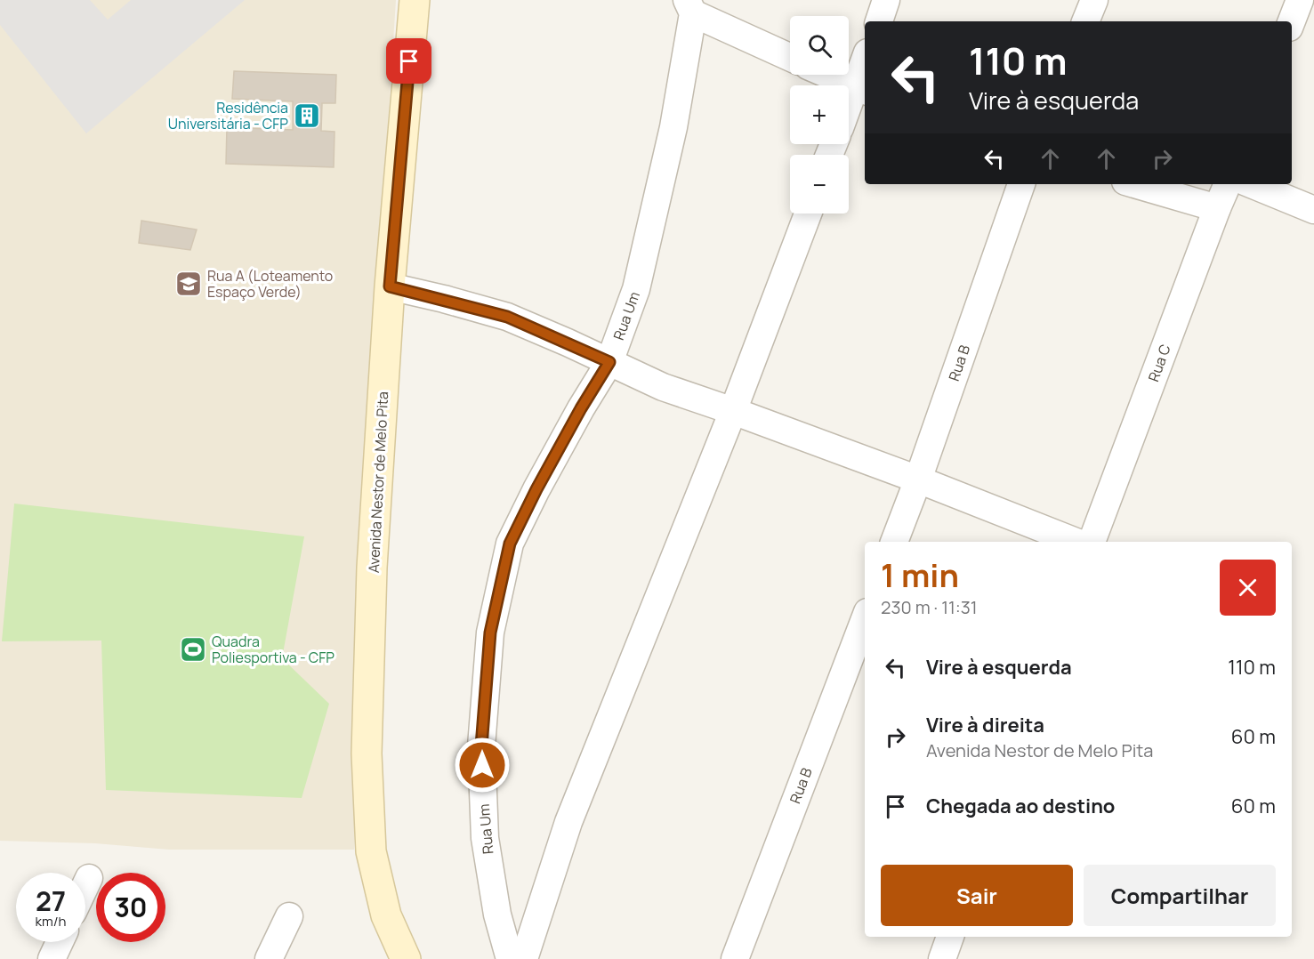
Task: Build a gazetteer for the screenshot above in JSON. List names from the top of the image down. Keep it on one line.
{"streets":{"main road":["Avenida Nestor de Melo Pita"],"street":["Rua Um","Rua B","Rua C"]},"places":{"building":["Residência Universitária - CFP"],"school or university":["Rua A (Loteamento Espaço Verde)"],"sports":["Quadra Poliesportiva - CFP"]},"page":{"map_buttons":["+","−"],"turn":["110 m","Vire à esquerda"],"heading":["1 min","230 m · 11:31"],"list":[{"name":"Vire à esquerda","value":"110 m"},{"name":"Vire à direita","note":"Avenida Nestor de Melo Pita","value":"60 m"},{"name":"Chegada ao destino","value":"60 m"}],"buttons":["Sair","Compartilhar"],"speed":"27 km/h","limit":"30"}}
